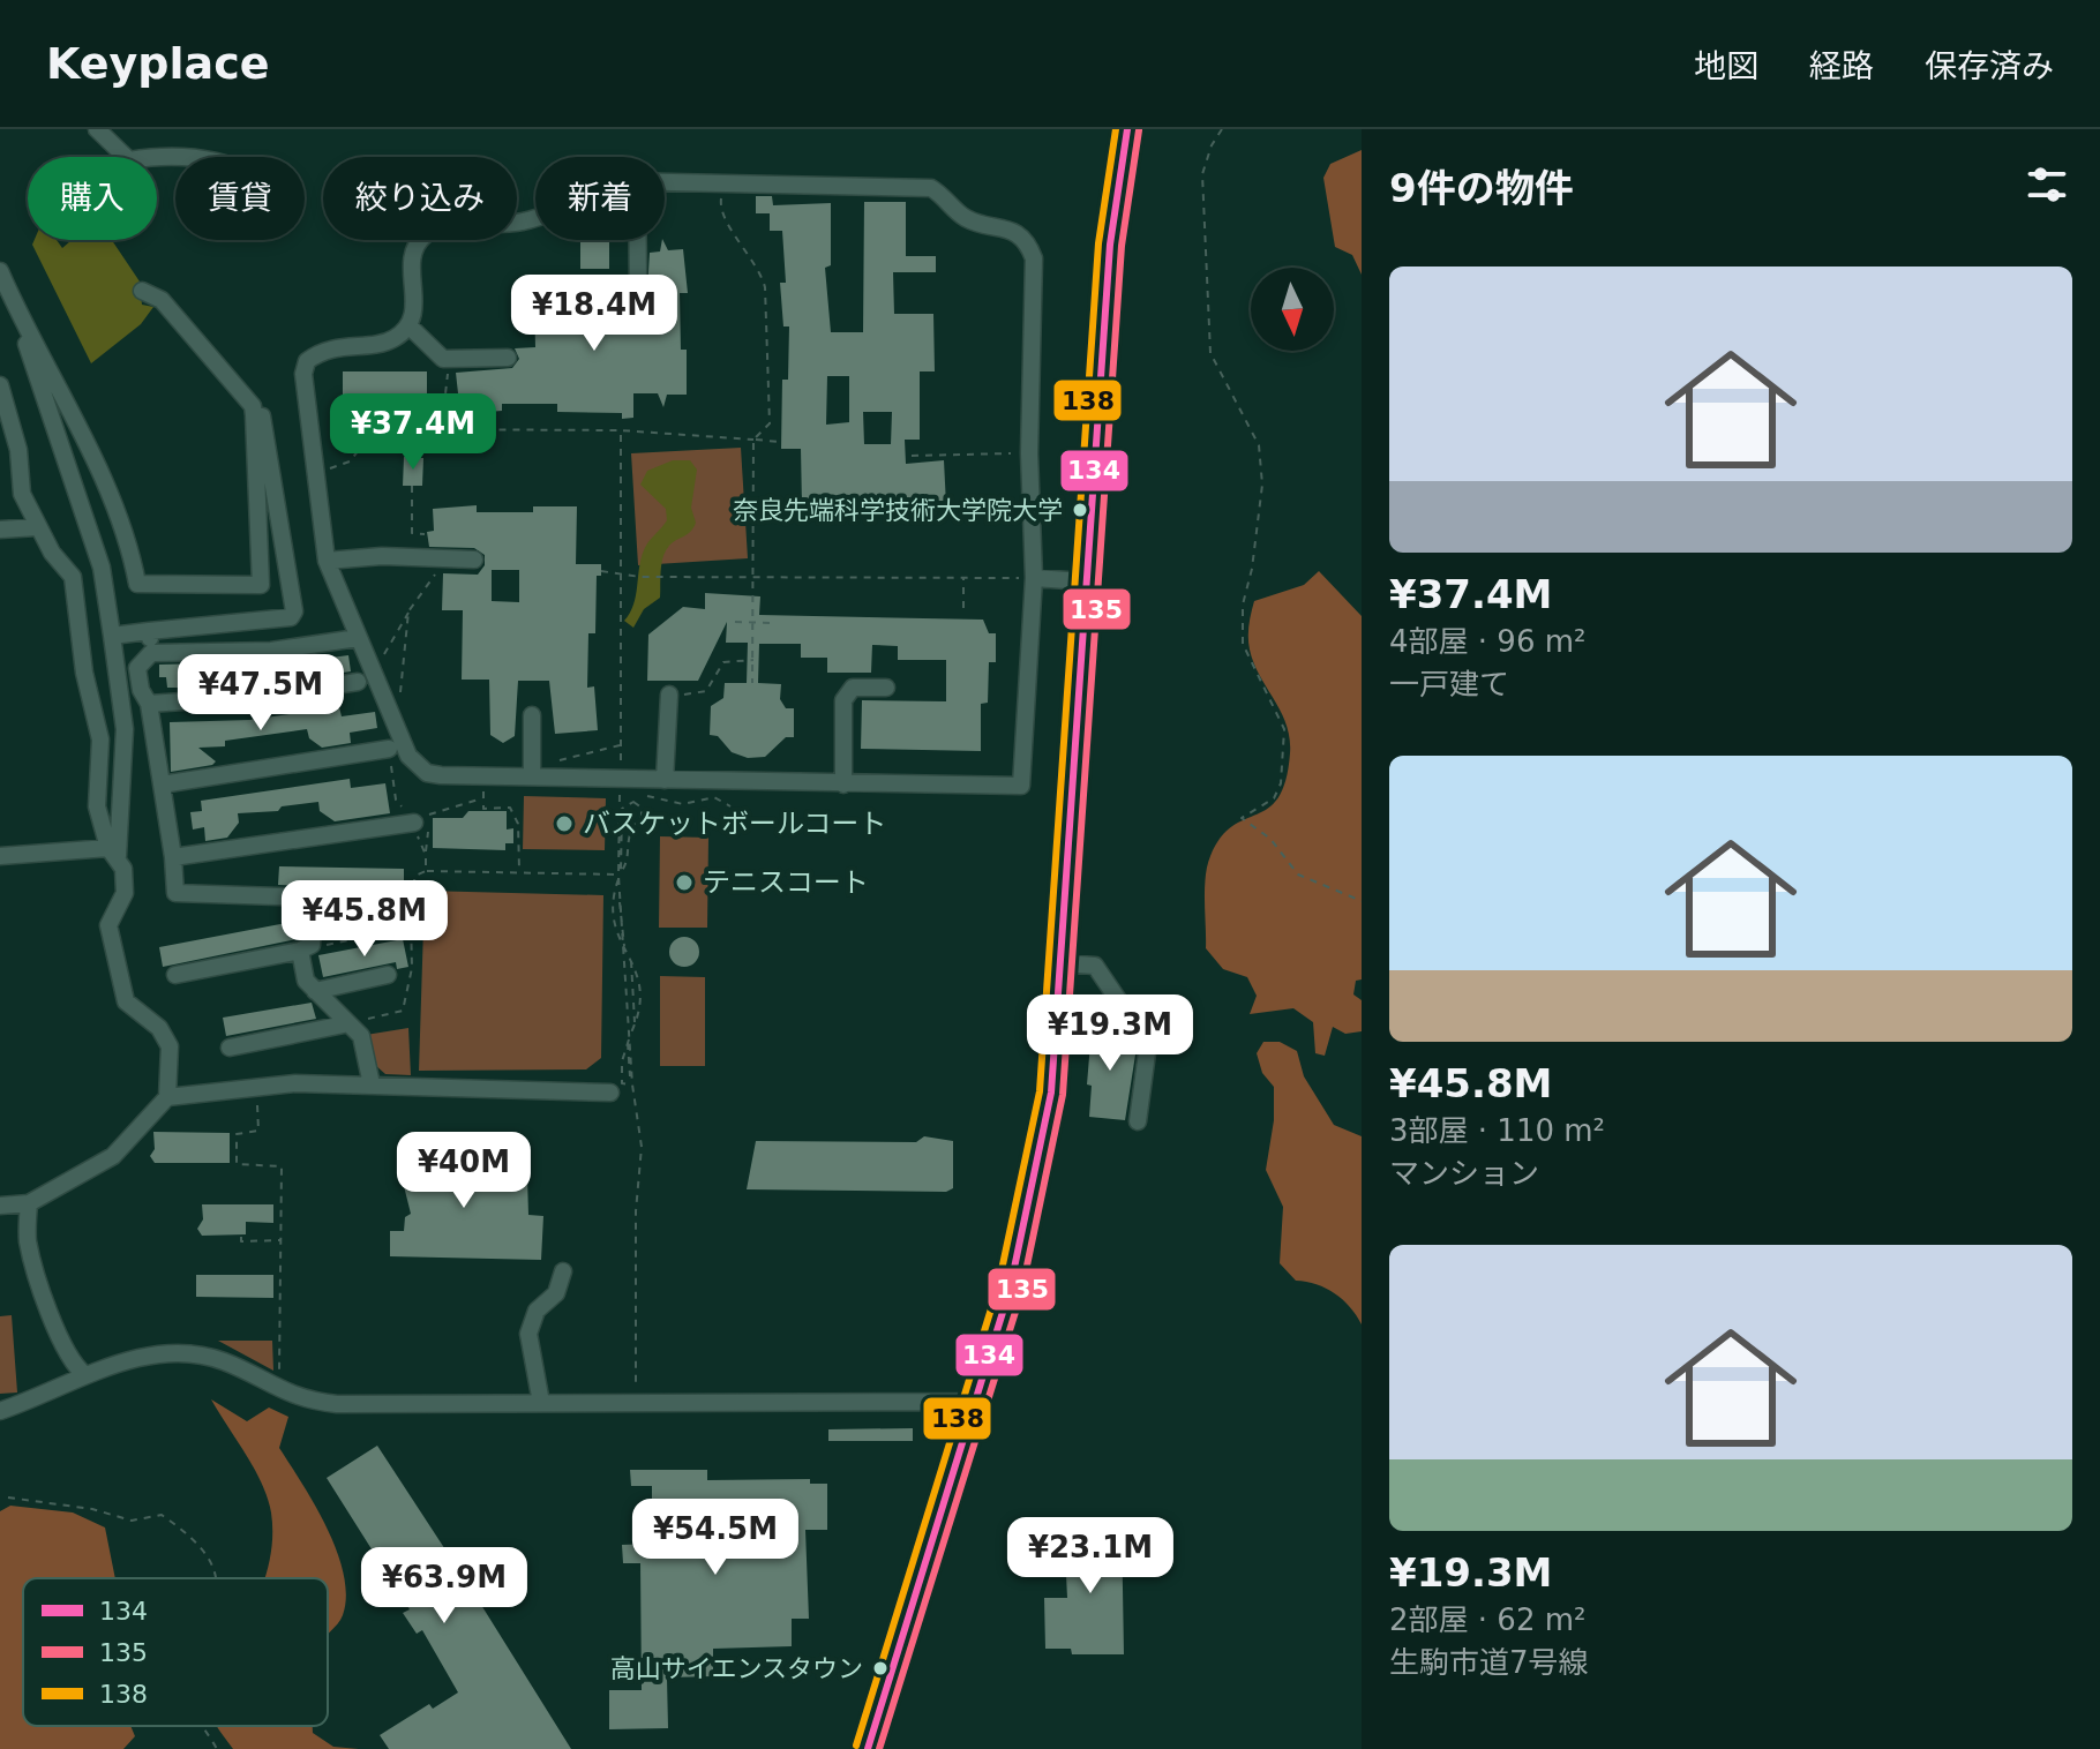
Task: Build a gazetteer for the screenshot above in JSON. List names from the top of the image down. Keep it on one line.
{"places":["奈良先端科学技術大学院大学","バスケットボールコート","テニスコート","高山サイエンスタウン"],"lines":["transit line 134","transit line 138","transit line 135"],"legend":["134","135","138"],"north":"bottom","page":{"header":"Keyplace","nav":["地図","経路","保存済み"],"heading":"9件の物件","chip":["購入","賃貸","絞り込み","新着"],"list":[{"name":"¥37.4M","note":"4部屋 · 96 m² · 一戸建て"},{"name":"¥45.8M","note":"3部屋 · 110 m² · マンション"},{"name":"¥19.3M","note":"2部屋 · 62 m² · 生駒市道7号線"}],"price":["¥18.4M","¥37.4M","¥47.5M","¥45.8M","¥19.3M","¥40M","¥54.5M","¥23.1M","¥63.9M"]}}
